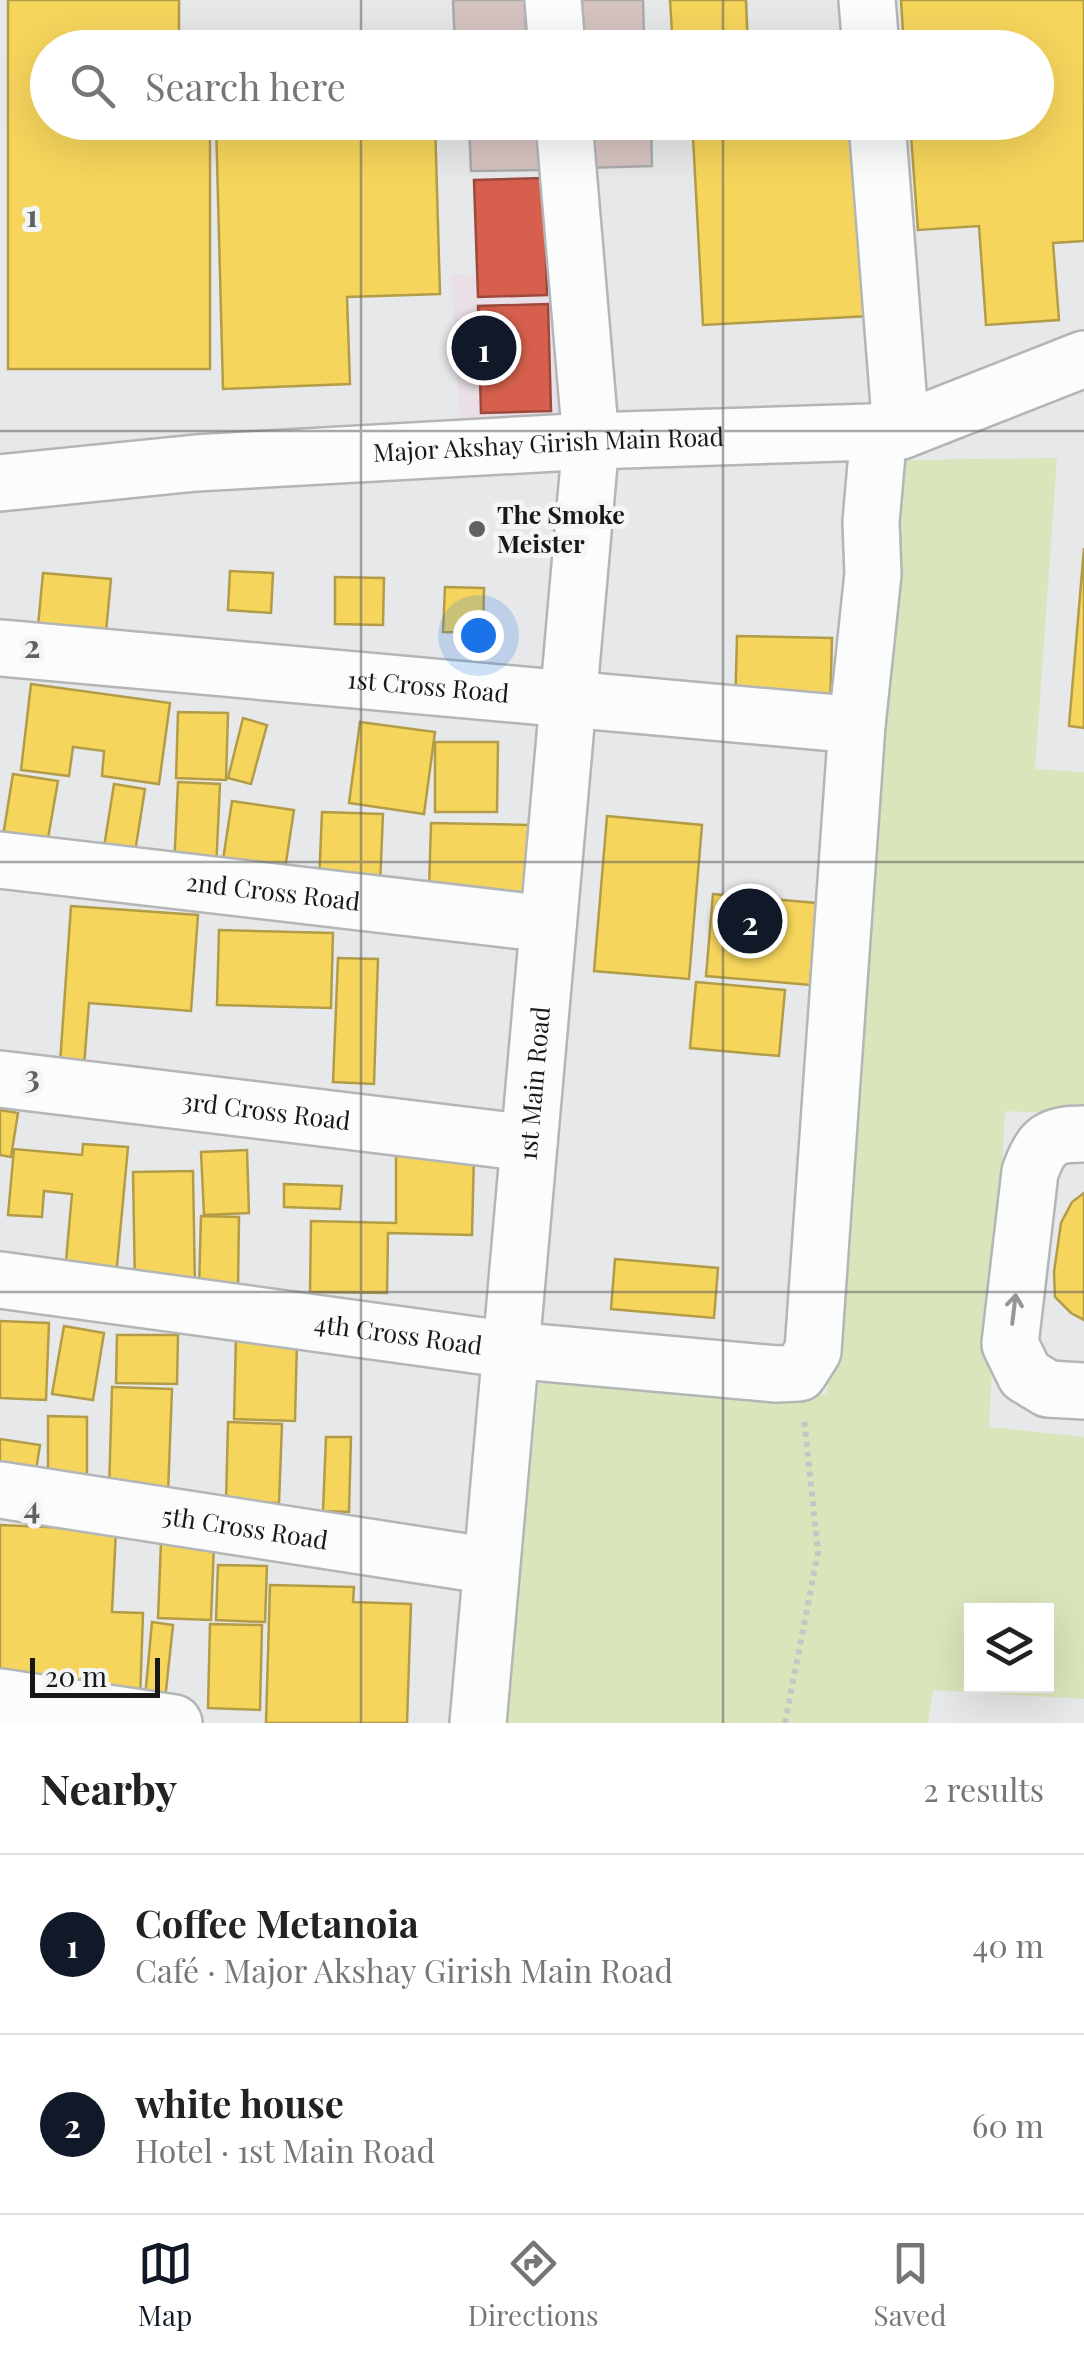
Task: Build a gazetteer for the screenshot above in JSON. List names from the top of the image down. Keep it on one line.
{"streets":{"street":["Major Akshay Girish Main Road","1st Cross Road","2nd Cross Road","1st Main Road","3rd Cross Road","4th Cross Road","5th Cross Road"]},"crossings":[["Major Akshay Girish Main Road","1st Main Road"],["1st Cross Road","1st Main Road"],["2nd Cross Road","1st Main Road"],["1st Main Road","3rd Cross Road"],["1st Main Road","4th Cross Road"],["1st Main Road","5th Cross Road"]],"places":["The Smoke Meister"],"scale_bar":"20 m","page":{"search":"Search here","pins":["1","2"],"scale":"20 m","heading":["Nearby","2 results"],"list":[{"mark":"1","name":"Coffee Metanoia","note":"Café · Major Akshay Girish Main Road","value":"40 m"},{"mark":"2","name":"white house","note":"Hotel · 1st Main Road","value":"60 m"}],"nav":["Map","Directions","Saved"]},"grid":{"rows":["1","2","3","4"]}}
